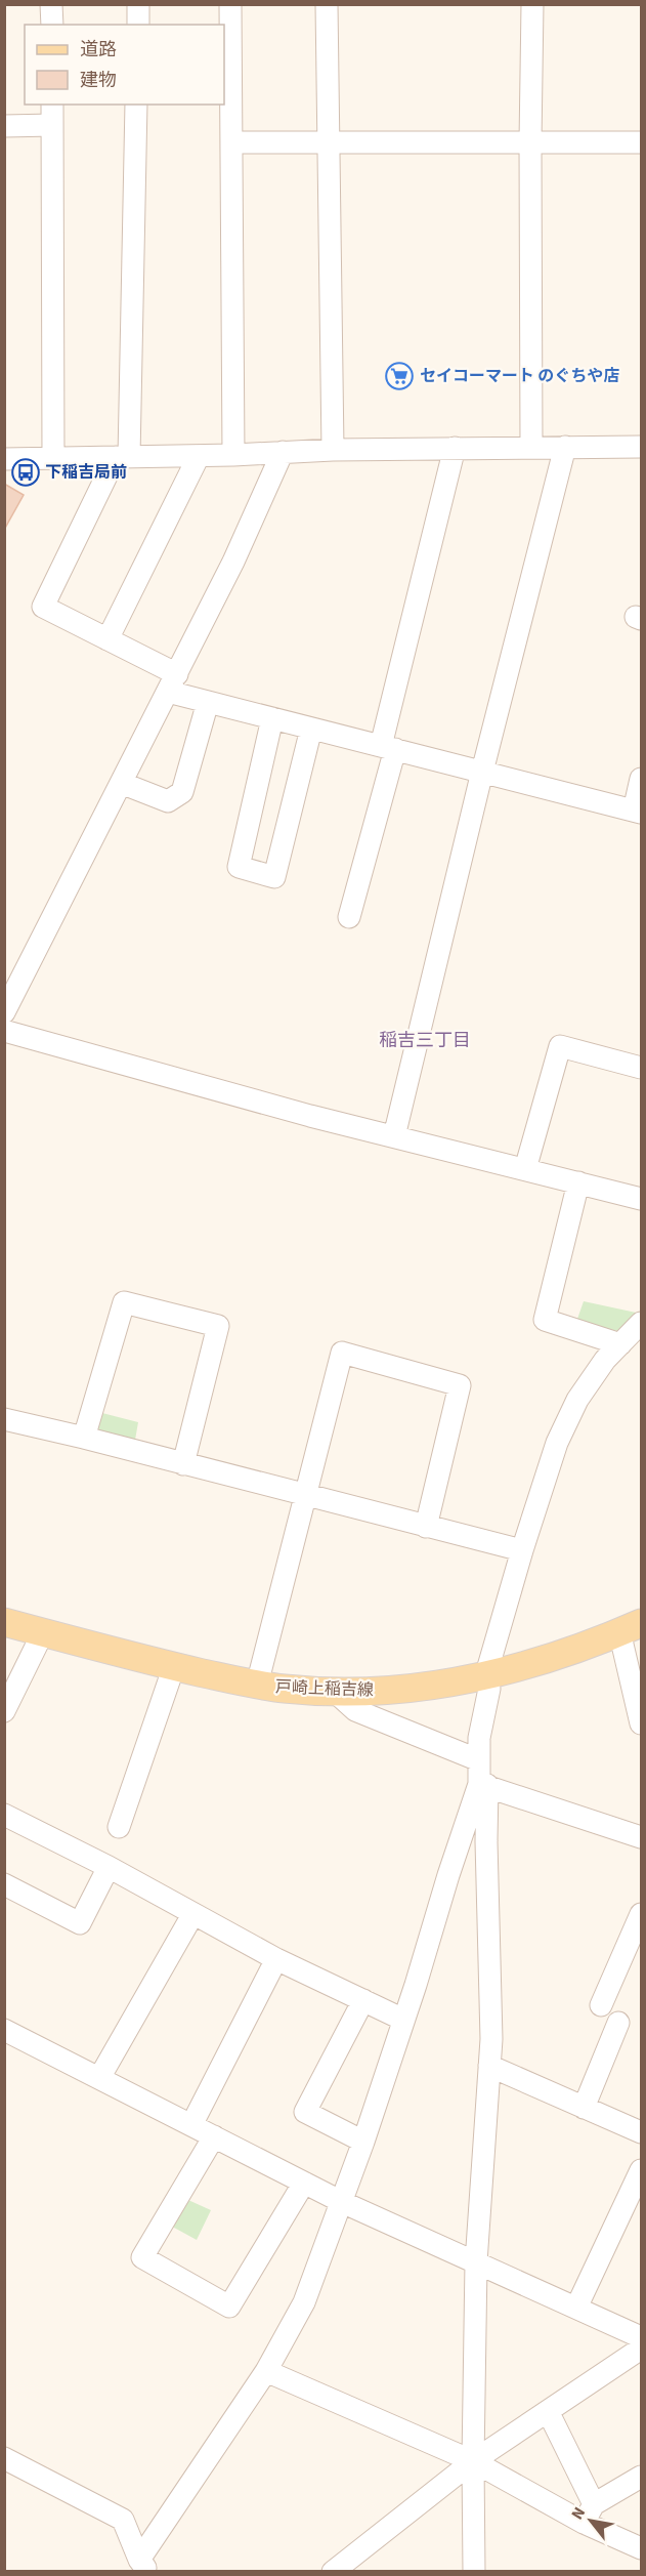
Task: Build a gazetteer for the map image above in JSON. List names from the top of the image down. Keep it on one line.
{"streets":{"main road":["戸崎上稲吉線"]},"districts":["稲吉三丁目"],"places":{"supermarket":["セイコーマート のぐちや店"],"bus stop":["下稲吉局前"]},"legend":["道路","建物"],"north":"top left"}
